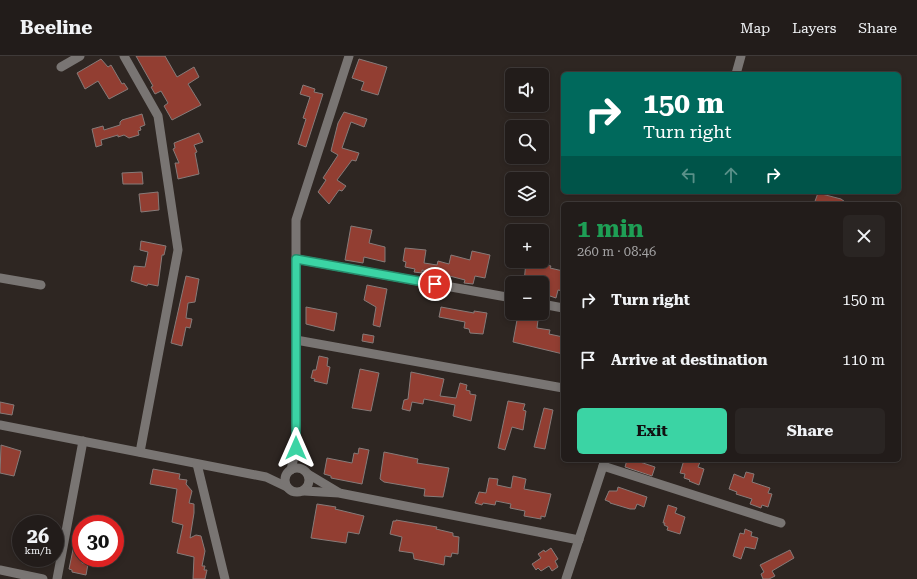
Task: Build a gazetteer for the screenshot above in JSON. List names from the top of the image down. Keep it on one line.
{"page":{"header":"Beeline","nav":["Map","Layers","Share"],"map_buttons":["+","−"],"turn":["150 m","Turn right"],"heading":["1 min","260 m · 08:46"],"list":[{"name":"Turn right","value":"150 m"},{"name":"Arrive at destination","value":"110 m"}],"buttons":["Exit","Share"],"speed":"26 km/h","limit":"30"}}
